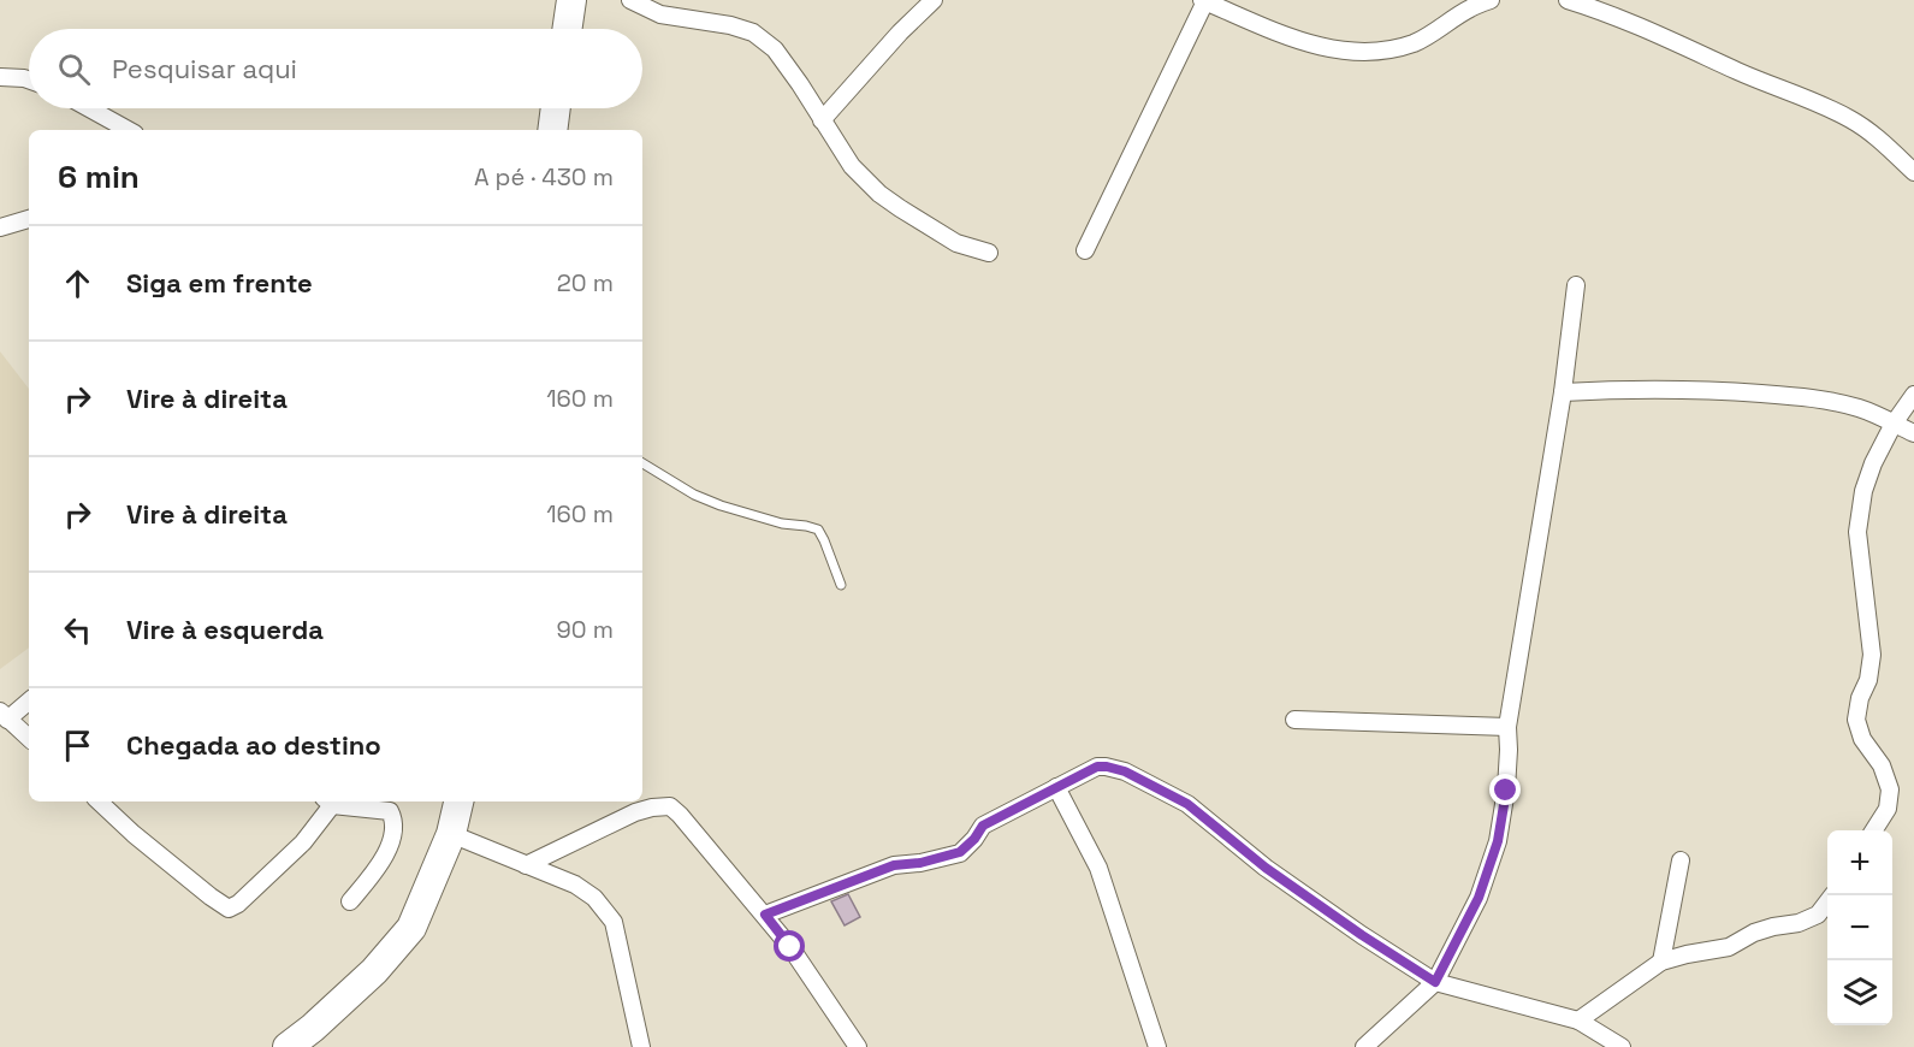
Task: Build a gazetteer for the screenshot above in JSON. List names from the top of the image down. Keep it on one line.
{"page":{"search":"Pesquisar aqui","heading":["6 min","A pé · 430 m"],"list":[["Siga em frente","20 m"],["Vire à direita","160 m"],["Vire à direita","160 m"],["Vire à esquerda","90 m"],"Chegada ao destino"],"map_buttons":["+","−"]}}
